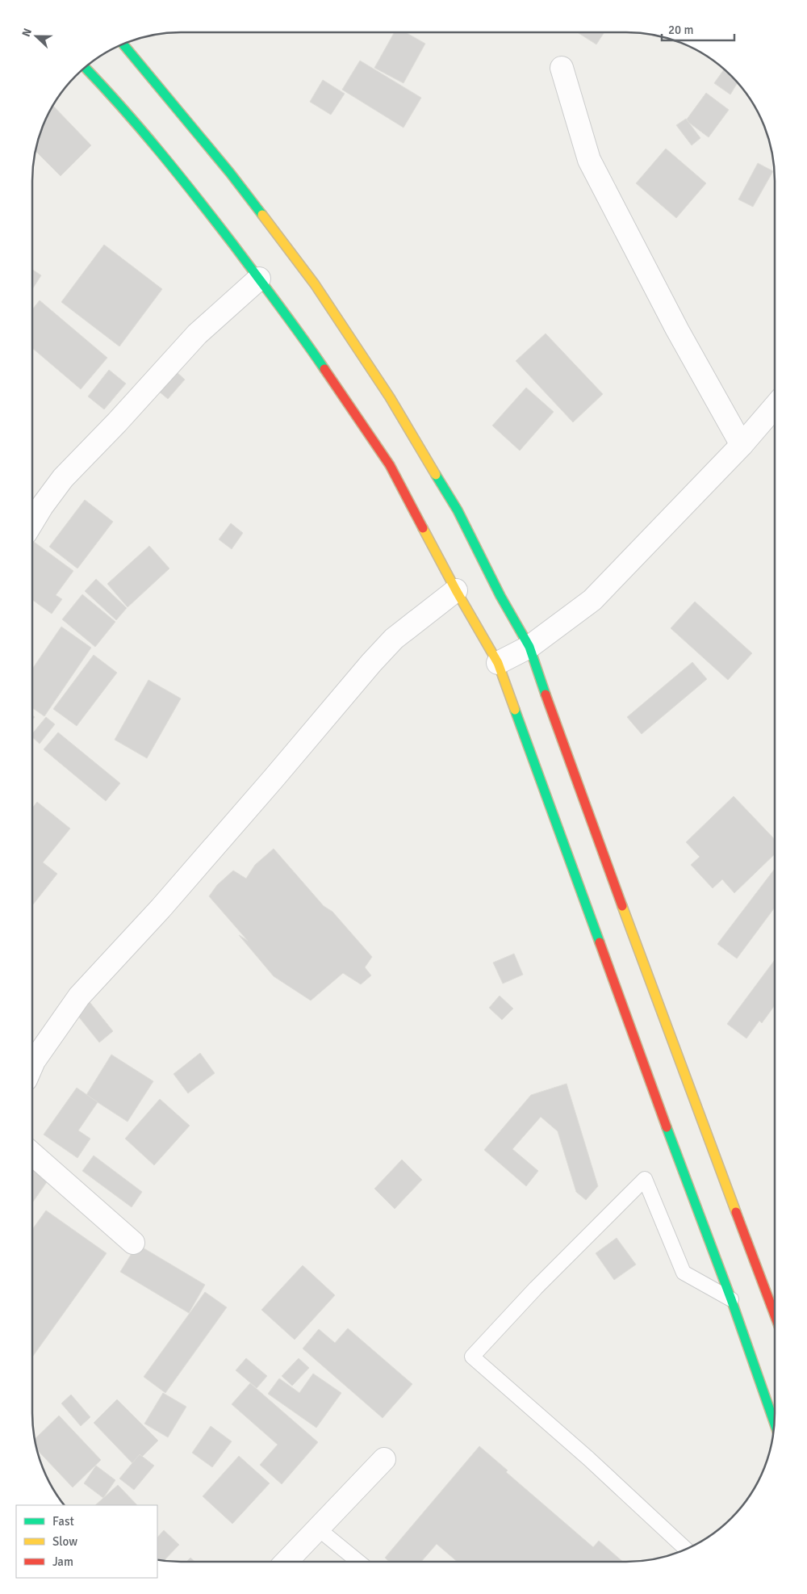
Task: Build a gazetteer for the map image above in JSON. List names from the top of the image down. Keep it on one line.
{"legend":["Fast","Slow","Jam"],"scale_bar":"20 m","north":"left"}
